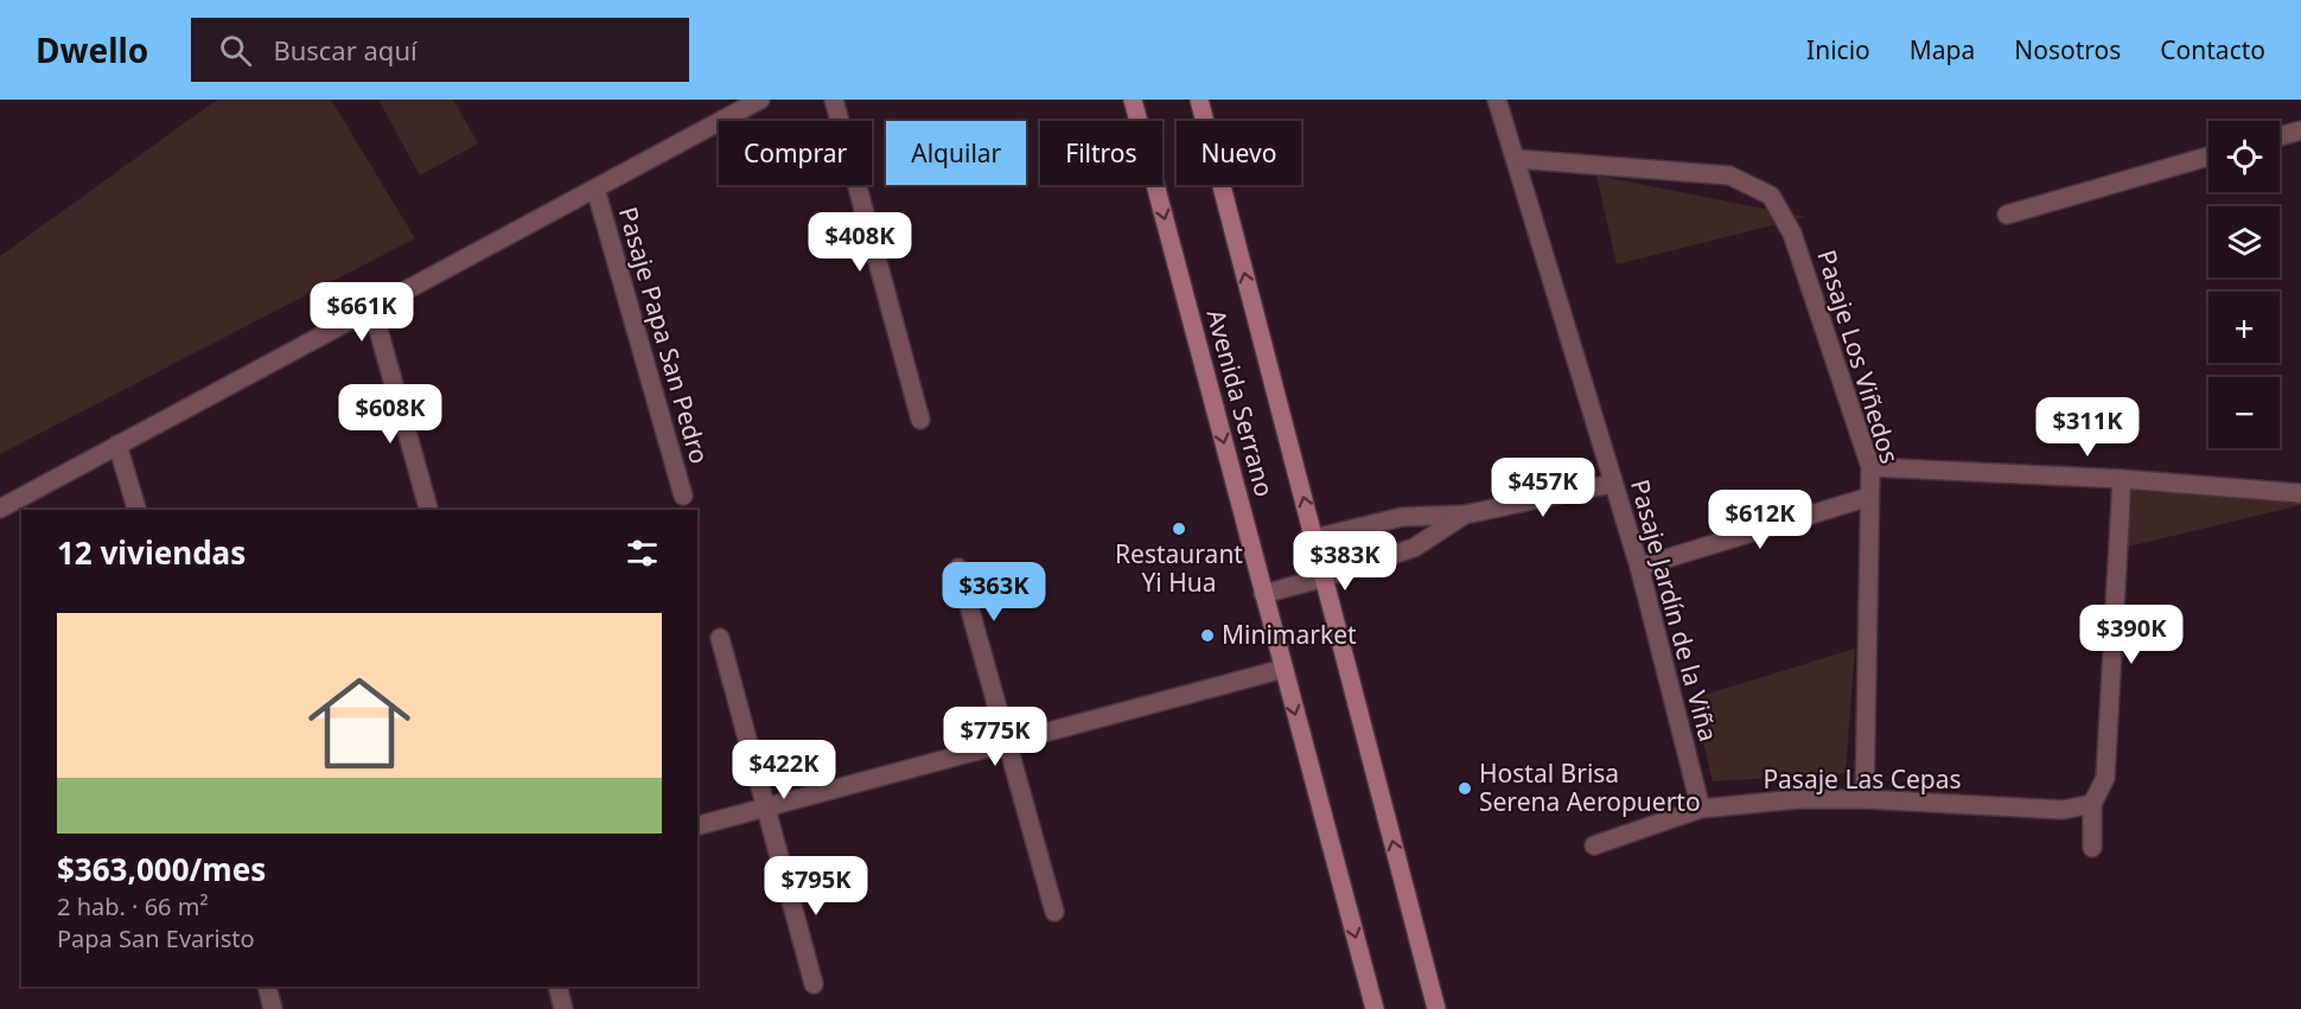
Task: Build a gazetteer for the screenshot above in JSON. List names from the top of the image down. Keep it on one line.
{"streets":{"street":["Pasaje Papa San Pedro","Pasaje Los Viñedos","Avenida Serrano","Pasaje Jardín de la Viña","Pasaje Las Cepas"]},"crossings":[["Pasaje Los Viñedos","Pasaje Jardín de la Viña"],["Pasaje Los Viñedos","Pasaje Las Cepas"],["Pasaje Jardín de la Viña","Pasaje Las Cepas"]],"places":["Restaurant Yi Hua","Minimarket","Hostal Brisa Serena Aeropuerto"],"page":{"header":"Dwello","search":"Buscar aquí","nav":["Inicio","Mapa","Nosotros","Contacto"],"map_buttons":["+","−"],"chip":["Comprar","Alquilar","Filtros","Nuevo"],"price":["$408K","$661K","$608K","$311K","$457K","$612K","$383K","$363K","$390K","$775K","$422K","$795K"],"heading":"12 viviendas","list":[{"name":"$363,000/mes","note":"2 hab. · 66 m² · Papa San Evaristo"}]}}
